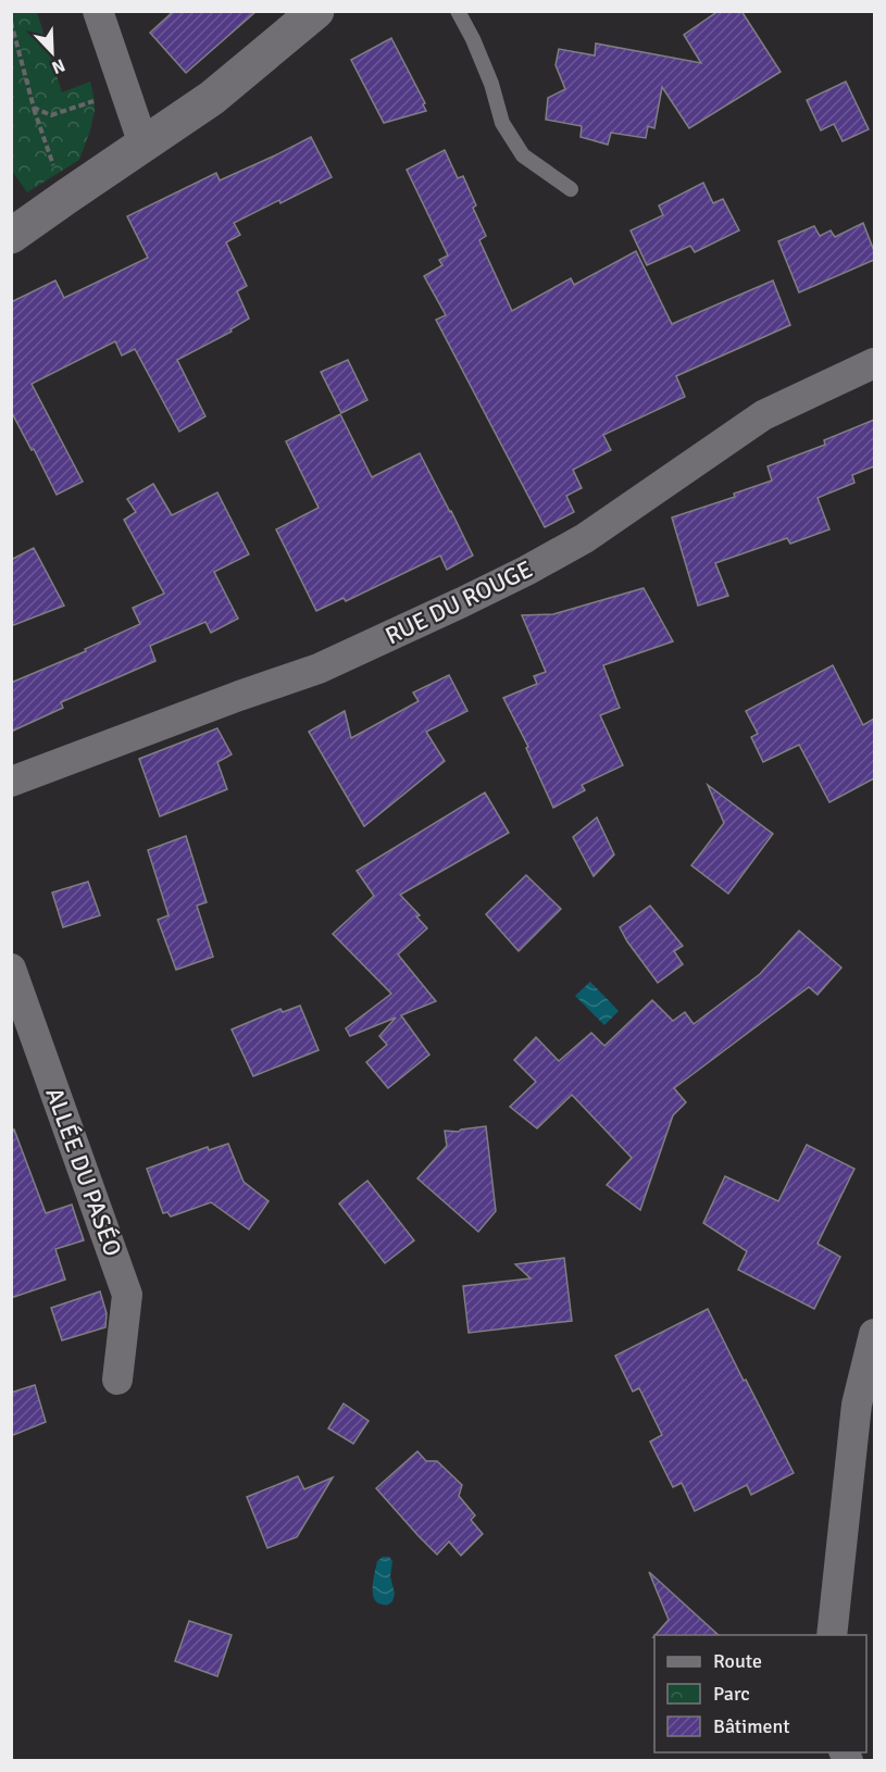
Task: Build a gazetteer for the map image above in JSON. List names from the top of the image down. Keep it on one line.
{"streets":{"street":["RUE DU ROUGE","ALLÉE DU PASÉO"]},"legend":["Route","Parc","Bâtiment"],"north":"bottom right"}
